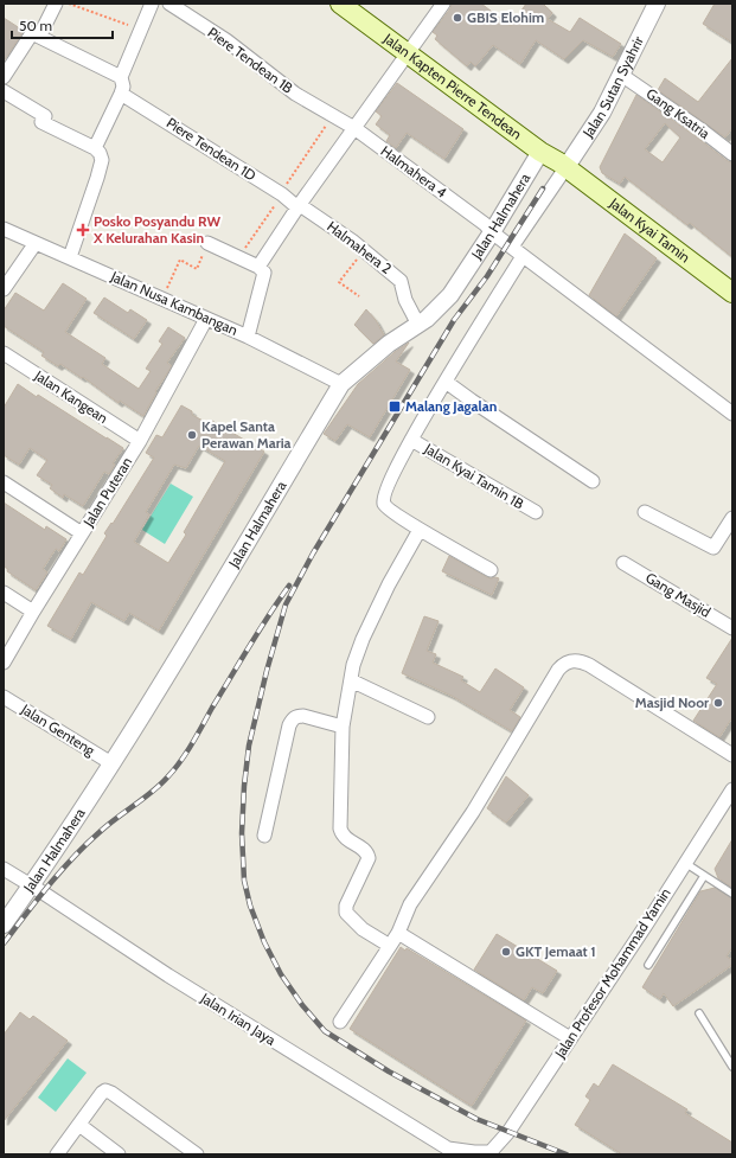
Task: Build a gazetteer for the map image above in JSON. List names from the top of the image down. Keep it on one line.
{"streets":{"main road":["Jalan Kapten Pierre Tendean","Jalan Kyai Tamin"],"street":["Piere Tendean 1B","Jalan Sutan Syahrir","Gang Ksatria","Piere Tendean 1D","Halmahera 4","Jalan Halmahera","Halmahera 2","Jalan Nusa Kambangan","Jalan Kangean","Jalan Kyai Tamin 1B","Jalan Puteran","Gang Masjid","Jalan Genteng","Jalan Profesor Mohammad Yamin","Jalan Irian Jaya"]},"crossings":[["Piere Tendean 1B","Halmahera 4"],["Jalan Kapten Pierre Tendean","Jalan Sutan Syahrir"],["Jalan Kapten Pierre Tendean","Jalan Halmahera"],["Jalan Kapten Pierre Tendean","Jalan Kyai Tamin"],["Jalan Sutan Syahrir","Gang Ksatria"],["Jalan Sutan Syahrir","Jalan Kyai Tamin"],["Piere Tendean 1D","Halmahera 2"],["Halmahera 4","Jalan Halmahera"],["Jalan Halmahera","Halmahera 2"],["Jalan Halmahera","Jalan Nusa Kambangan"],["Jalan Halmahera","Jalan Genteng"],["Jalan Halmahera","Jalan Irian Jaya"],["Jalan Nusa Kambangan","Jalan Puteran"],["Jalan Kangean","Jalan Puteran"],["Jalan Profesor Mohammad Yamin","Jalan Irian Jaya"]],"places":{"other":["GBIS Elohim","Kapel Santa Perawan Maria","Masjid Noor","GKT Jemaat 1"],"health":["Posko Posyandu RW X Kelurahan Kasin"],"transit":["Malang Jagalan"]},"scale_bar":"50 m"}
